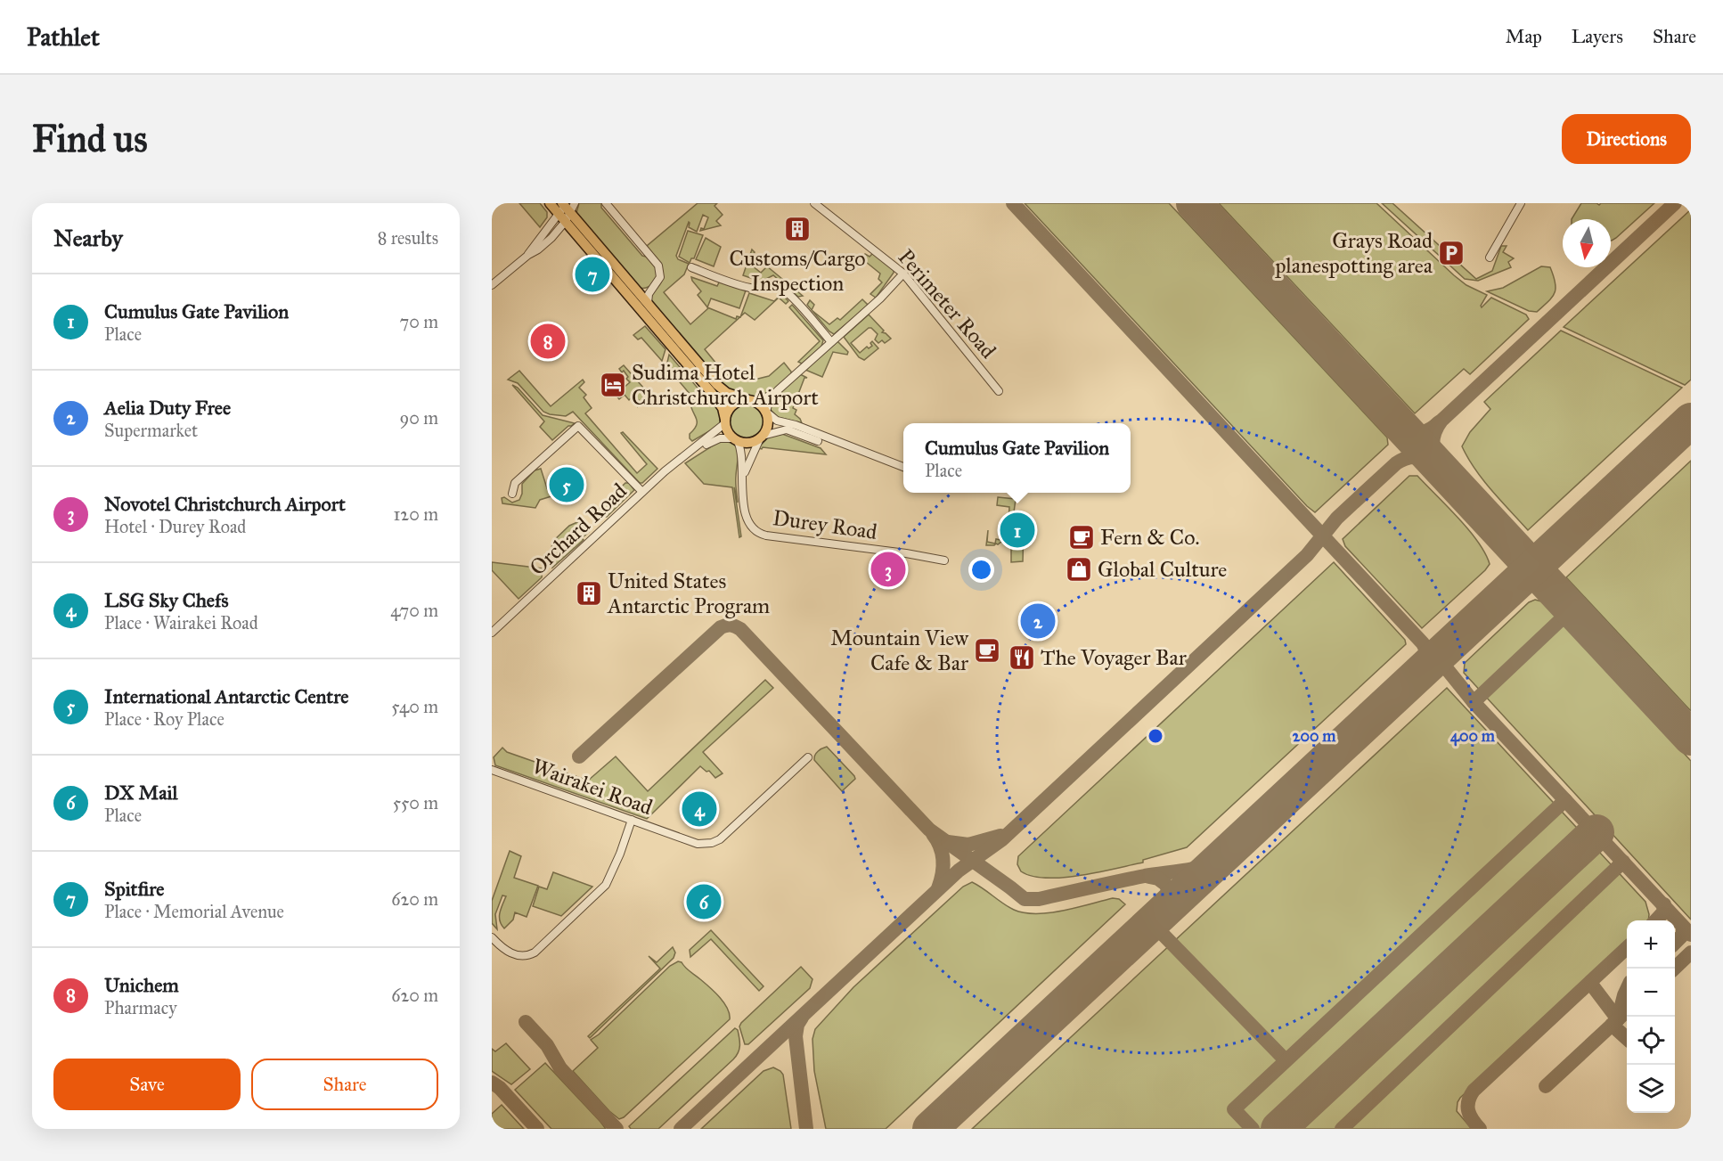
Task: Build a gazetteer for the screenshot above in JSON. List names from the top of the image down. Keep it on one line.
{"streets":{"street":["Perimeter Road","Durey Road","Orchard Road","Wairakei Road"]},"crossings":[["Durey Road","Orchard Road"]],"places":{"building":["Customs/Cargo Inspection","United States Antarctic Program"],"parking":["Grays Road planespotting area"],"hotel":["Sudima Hotel Christchurch Airport"],"cafe":["Fern & Co.","Mountain View Cafe & Bar"],"shop":["Global Culture"],"restaurant":["The Voyager Bar"]},"north":"bottom","page":{"header":"Pathlet","nav":["Map","Layers","Share"],"buttons":["Directions",["Save","Share"]],"title":"Find us","heading":["Nearby","8 results"],"pins":["7","8","5","1","3","2","4","6"],"list":[{"mark":"1","name":"Cumulus Gate Pavilion","note":"Place","value":"70 m"},{"mark":"2","name":"Aelia Duty Free","note":"Supermarket","value":"90 m"},{"mark":"3","name":"Novotel Christchurch Airport","note":"Hotel · Durey Road","value":"120 m"},{"mark":"4","name":"LSG Sky Chefs","note":"Place · Wairakei Road","value":"470 m"},{"mark":"5","name":"International Antarctic Centre","note":"Place · Roy Place","value":"540 m"},{"mark":"6","name":"DX Mail","note":"Place","value":"550 m"},{"mark":"7","name":"Spitfire","note":"Place · Memorial Avenue","value":"620 m"},{"mark":"8","name":"Unichem","note":"Pharmacy","value":"620 m"}],"popup":["Cumulus Gate Pavilion","Place"],"map_buttons":["+","−"]},"rings":["200 m","400 m"]}
